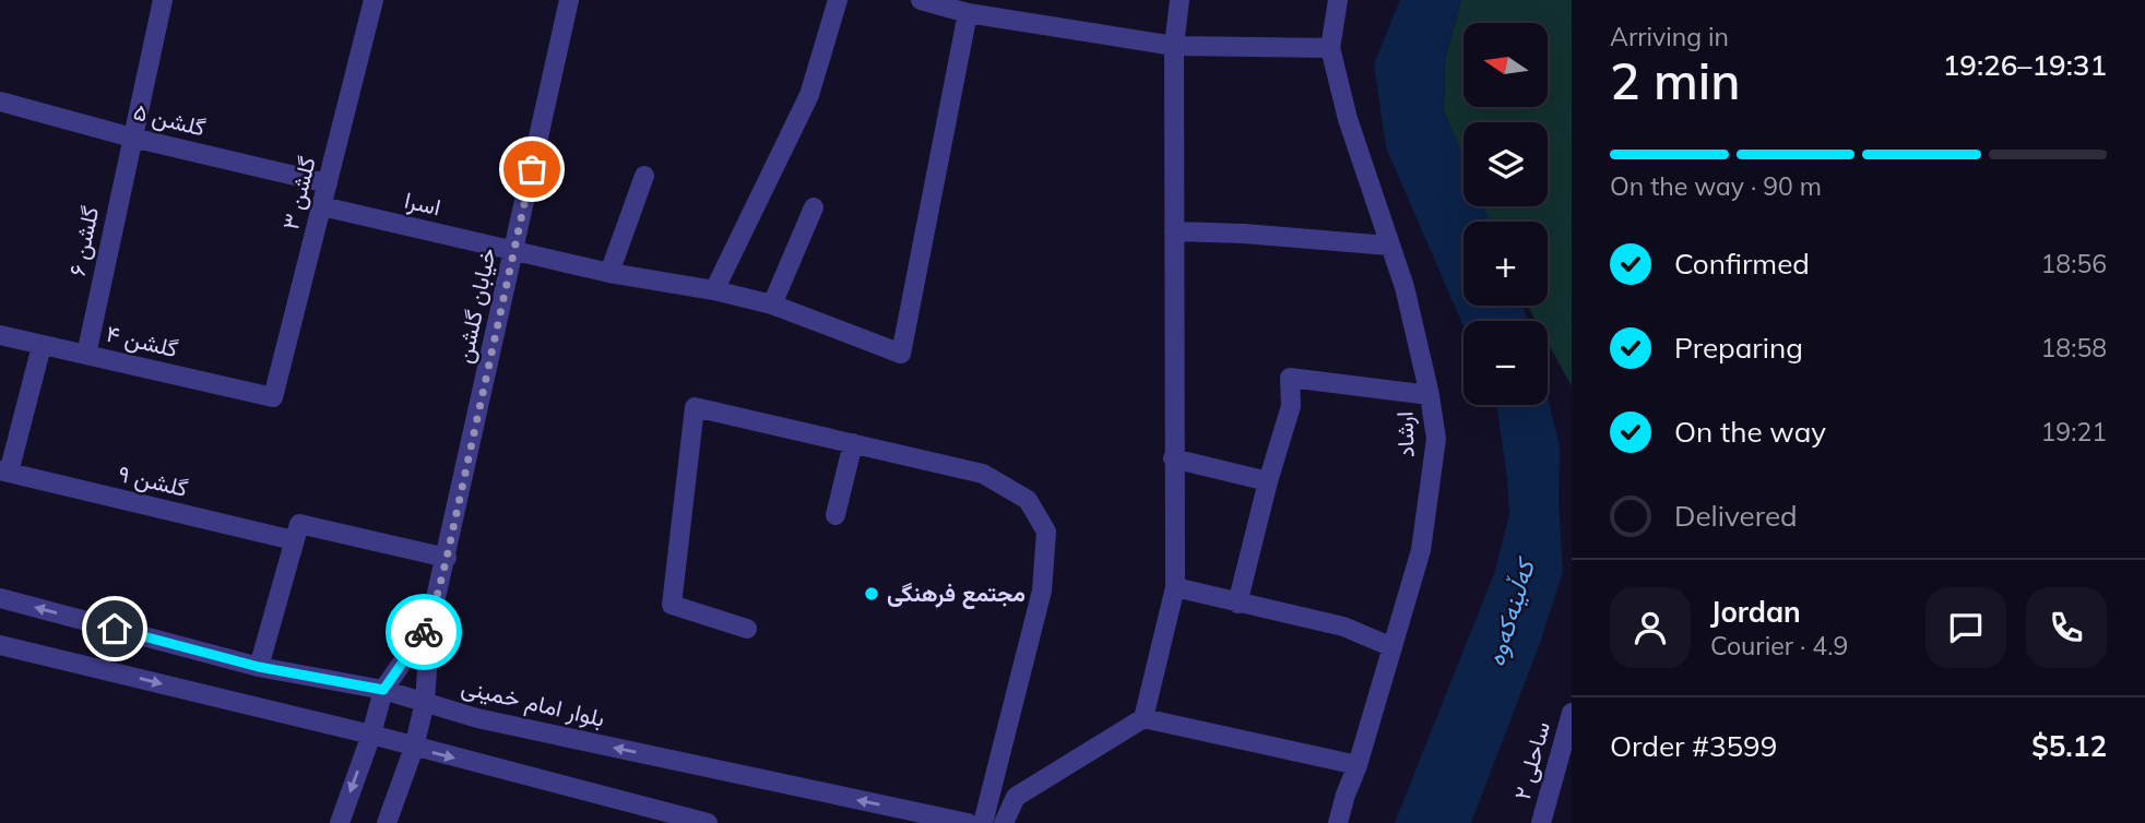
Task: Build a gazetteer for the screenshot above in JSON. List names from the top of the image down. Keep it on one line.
{"streets":{"street":["گلشن ۵","گلشن ۳","اسرا","گلشن ۶","خیابان گلشن","گلشن ۴","ارشاد","گلشن ۹","بلوار امام خمینی","ساحلی ۲"]},"crossings":[["گلشن ۵","گلشن ۳"],["گلشن ۵","گلشن ۶"],["گلشن ۳","اسرا"],["گلشن ۳","گلشن ۴"],["اسرا","خیابان گلشن"],["گلشن ۶","گلشن ۴"],["خیابان گلشن","بلوار امام خمینی"]],"water":["کەڵینەکەوە"],"places":["مجتمع فرهنگی"],"north":"left","page":{"heading":["2 min","Arriving in","19:26–19:31"],"panel":["Jordan","Courier · 4.9","Order #3599","$5.12"],"map_buttons":["+","−"],"bar":"On the way · 90 m","list":[["Confirmed","18:56"],["Preparing","18:58"],["On the way","19:21"],"Delivered"]}}
